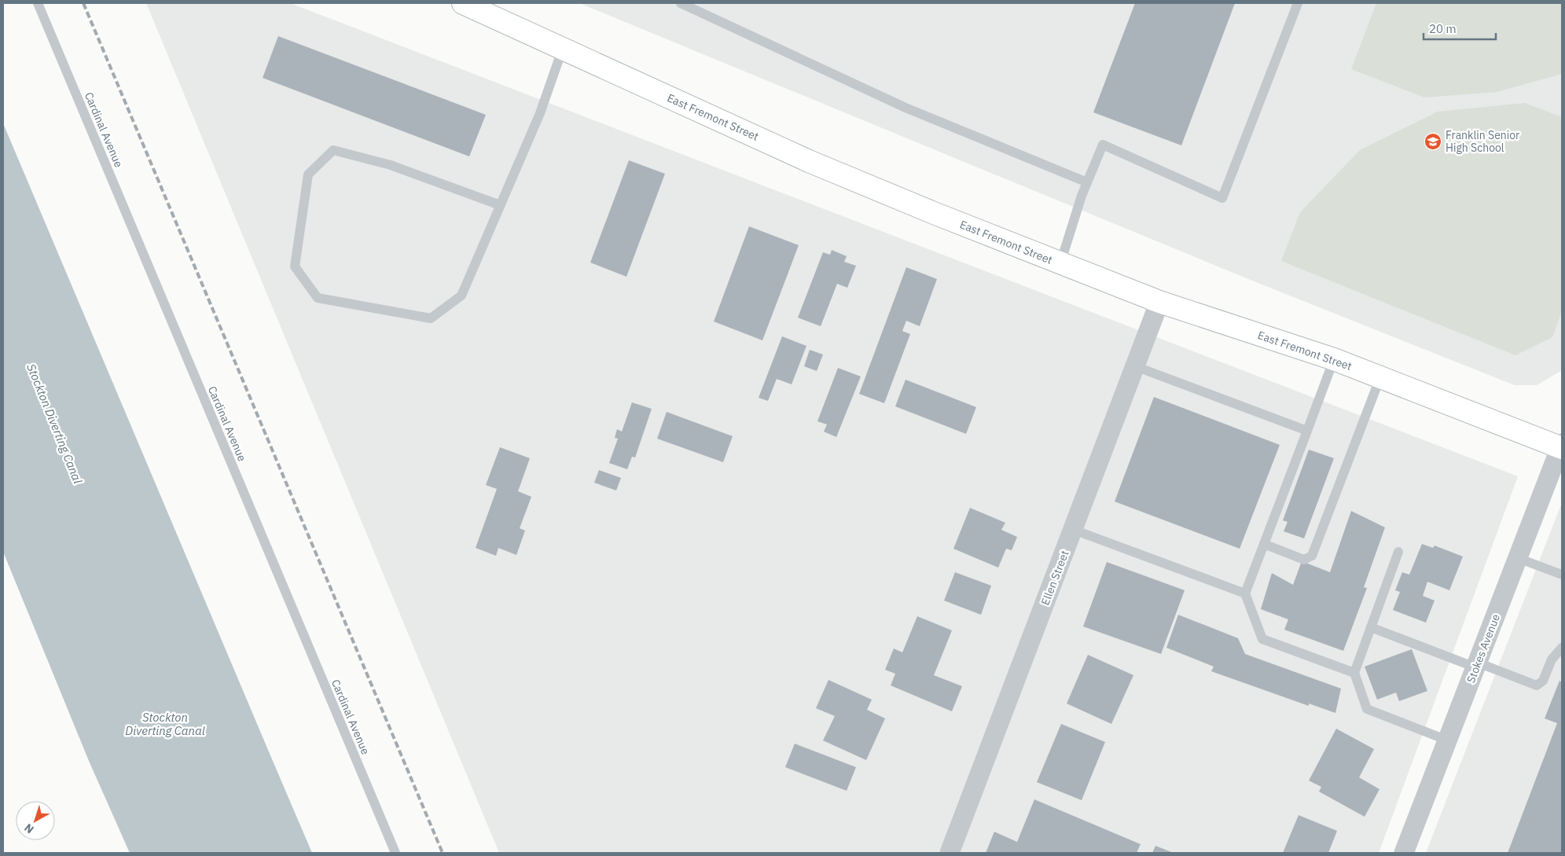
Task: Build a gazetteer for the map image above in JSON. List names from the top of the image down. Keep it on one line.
{"streets":{"main road":["East Fremont Street"],"street":["Ellen Street","Stokes Avenue"],"lane":["Cardinal Avenue"]},"crossings":[["East Fremont Street","Ellen Street"],["East Fremont Street","Stokes Avenue"]],"water":["Stockton Diverting Canal"],"places":{"school or university":["Franklin Senior High School"]},"scale_bar":"20 m","north":"bottom left"}
